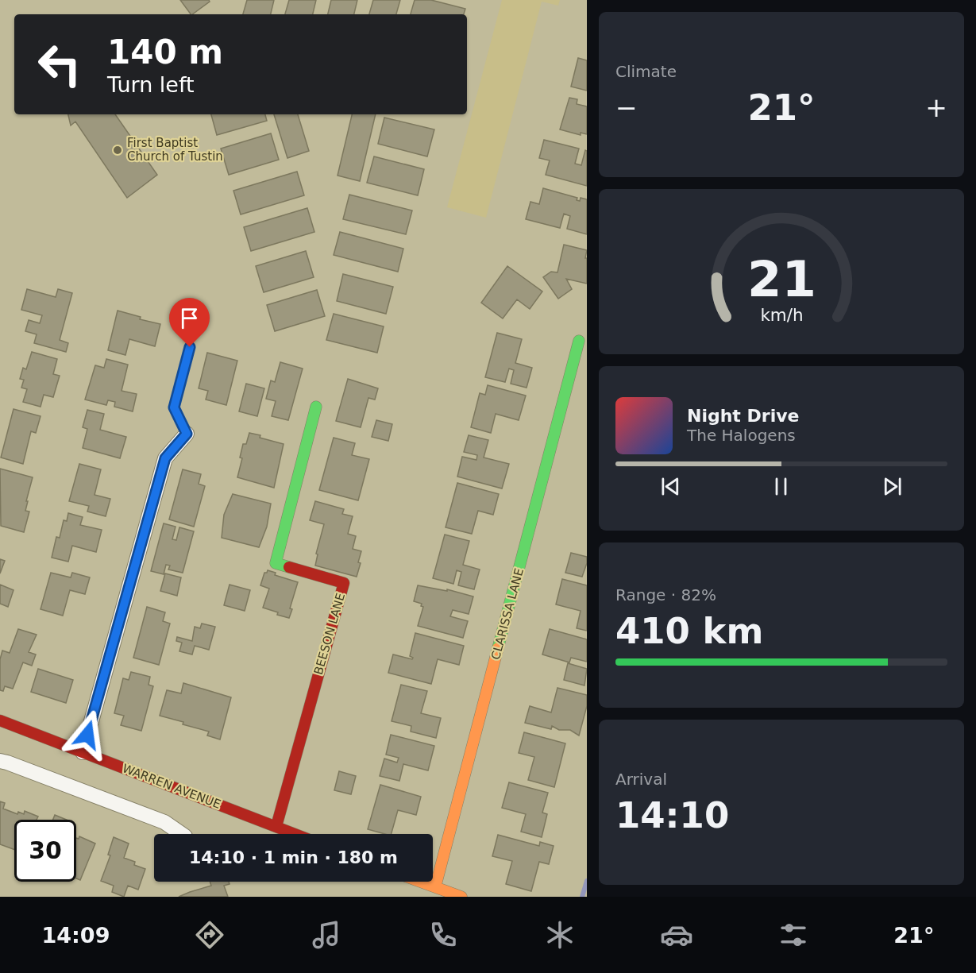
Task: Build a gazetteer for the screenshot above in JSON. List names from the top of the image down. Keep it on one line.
{"streets":{"street":["CLARISSA LANE","BEESON LANE","WARREN AVENUE"]},"crossings":[["BEESON LANE","WARREN AVENUE"]],"places":["First Baptist Church of Tustin"],"page":{"tile":["Climate",["Range · 82%","410 km"],["Arrival","14:10"]],"turn":["140 m","Turn left"],"heat":["−","21°","+"],"song":["Night Drive","The Halogens"],"limit":"30","trip":"14:10 · 1 min · 180 m","tabs":["14:09","21°"],"gauge":["21","km/h"]}}
